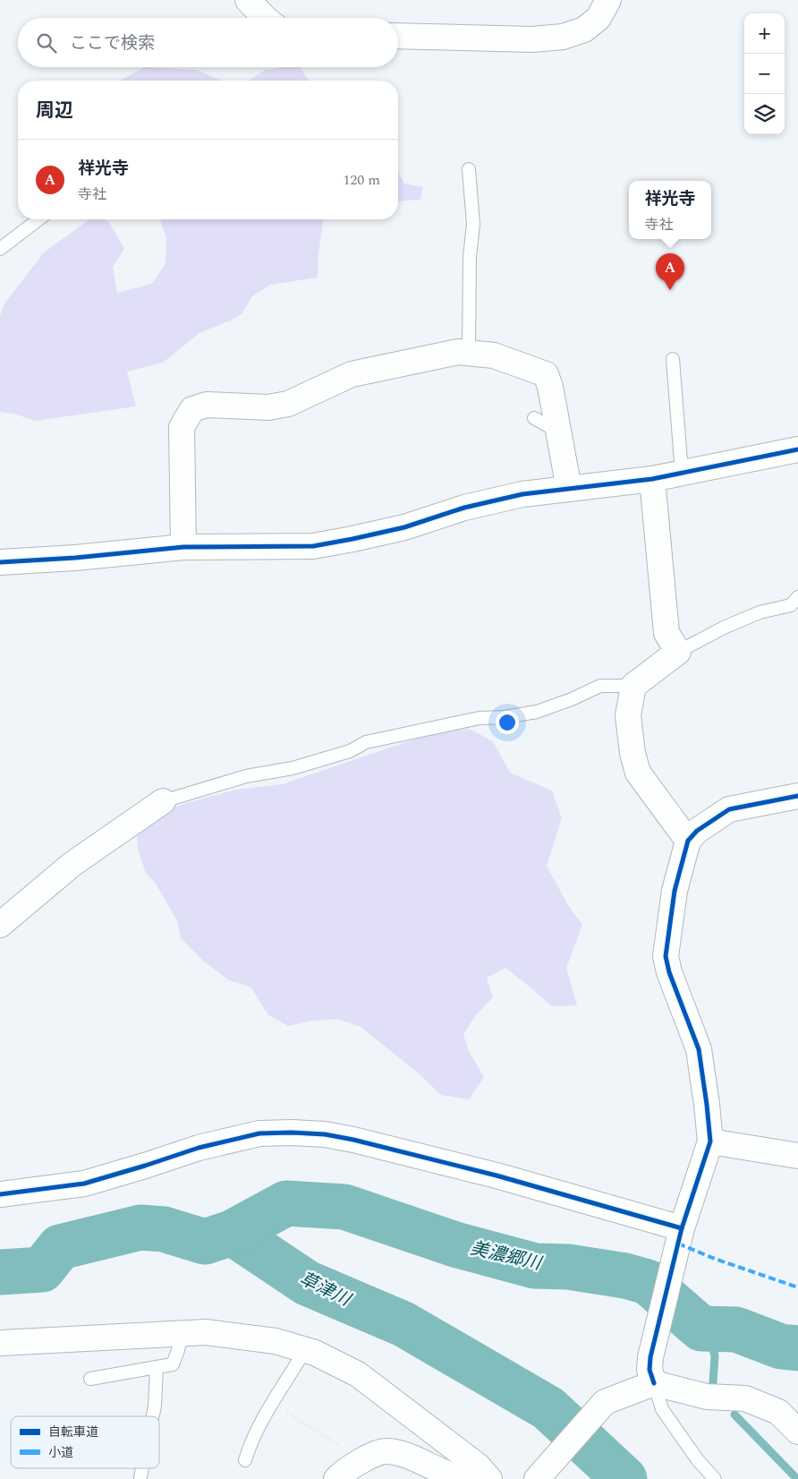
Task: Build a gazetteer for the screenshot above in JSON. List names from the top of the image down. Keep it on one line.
{"water":["美濃郷川","草津川"],"legend":["自転車道","小道"],"page":{"map_buttons":["+","−"],"search":"ここで検索","heading":"周辺","list":[{"mark":"A","name":"祥光寺","note":"寺社","value":"120 m"}],"popup":["祥光寺","寺社"],"pins":"A"}}
